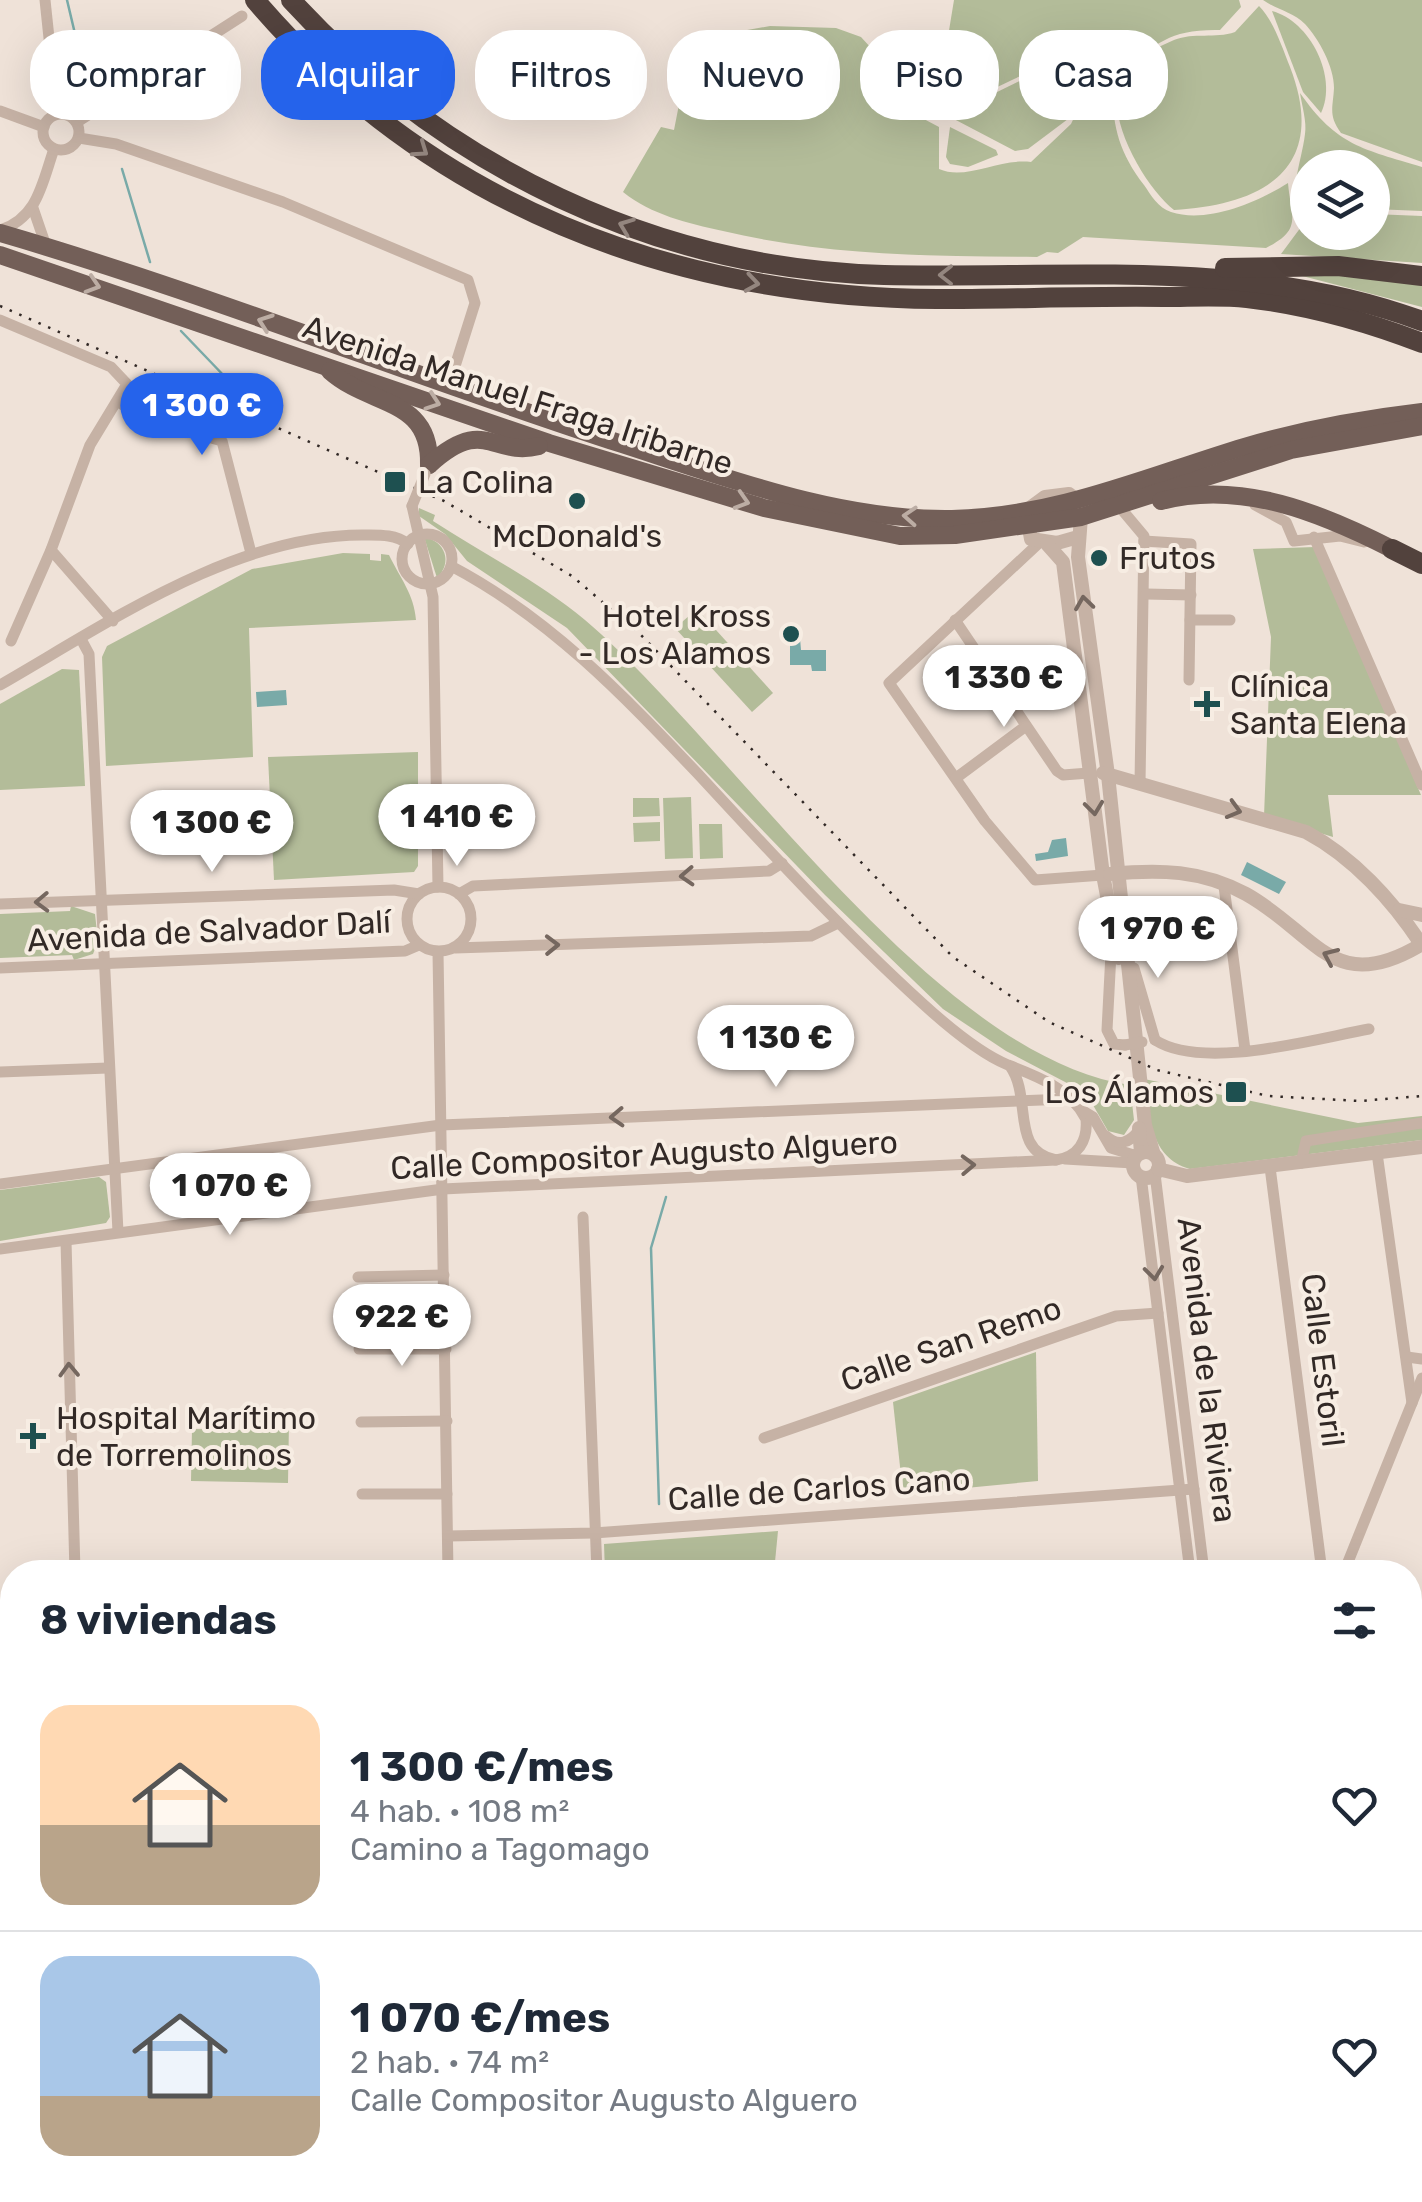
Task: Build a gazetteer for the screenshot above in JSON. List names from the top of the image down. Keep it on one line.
{"streets":{"main road":["Avenida Manuel Fraga Iribarne"],"street":["Avenida de Salvador Dalí","Calle Compositor Augusto Alguero","Calle San Remo","Calle Estoril","Avenida de la Riviera","Calle de Carlos Cano"]},"crossings":[["Calle Compositor Augusto Alguero","Avenida de la Riviera"],["Calle San Remo","Avenida de la Riviera"],["Avenida de la Riviera","Calle de Carlos Cano"]],"places":{"transit":["La Colina","Los Álamos"],"other":["McDonald's","Frutos","Hotel Kross - Los Alamos"],"health":["Clínica Santa Elena","Hospital Marítimo de Torremolinos"]},"page":{"chip":["Comprar","Alquilar","Filtros","Nuevo","Piso","Casa"],"price":["1 300 €","1 330 €","1 410 €","1 300 €","1 970 €","1 130 €","1 070 €","922 €"],"heading":"8 viviendas","list":[{"name":"1 300 €/mes","note":"4 hab. · 108 m² · Camino a Tagomago"},{"name":"1 070 €/mes","note":"2 hab. · 74 m² · Calle Compositor Augusto Alguero"}]}}
